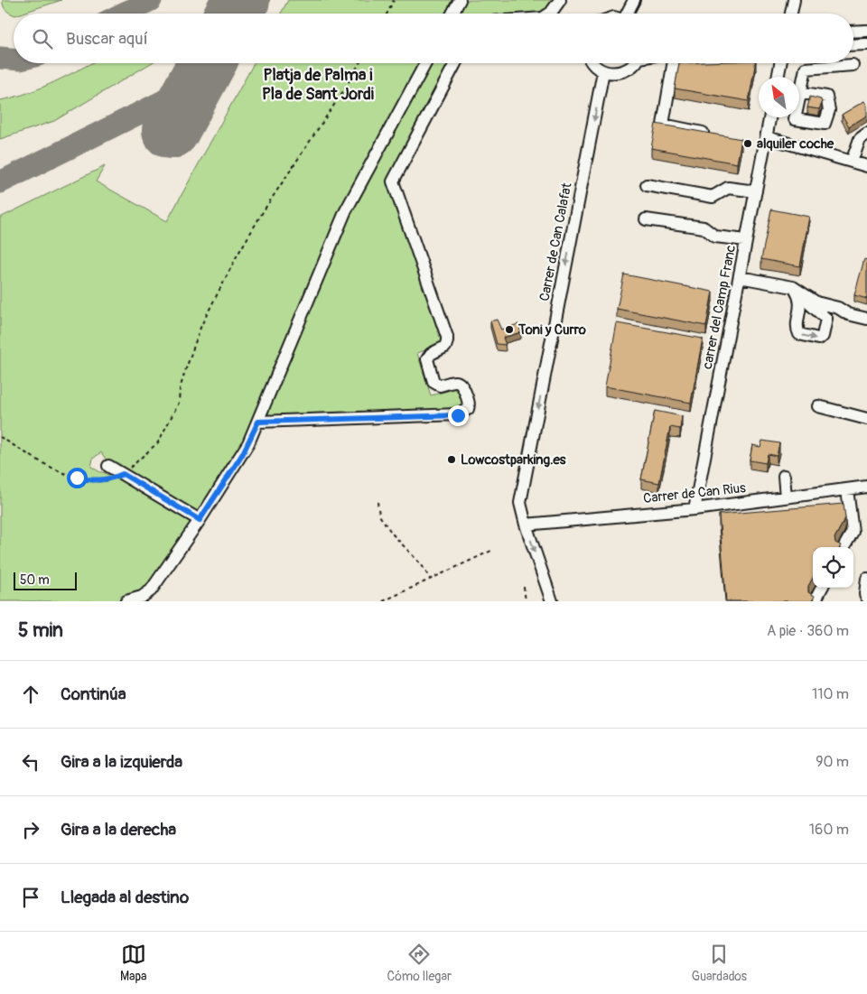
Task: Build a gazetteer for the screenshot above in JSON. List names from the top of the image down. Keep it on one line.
{"streets":{"street":["Carrer de Can Calafat","carrer del Camp Franc","Carrer de Can Rius"]},"crossings":[["Carrer de Can Calafat","Carrer de Can Rius"],["carrer del Camp Franc","Carrer de Can Rius"]],"one_way":["Carrer de Can Calafat"],"districts":["Platja de Palma i Pla de Sant Jordi"],"places":["alquiler coche","Toni y Curro","Lowcostparking.es"],"scale_bar":"50 m","north":"top left","page":{"search":"Buscar aquí","scale":"50 m","heading":["5 min","A pie · 360 m"],"list":[["Continúa","110 m"],["Gira a la izquierda","90 m"],["Gira a la derecha","160 m"],"Llegada al destino"],"nav":["Mapa","Cómo llegar","Guardados"]}}
